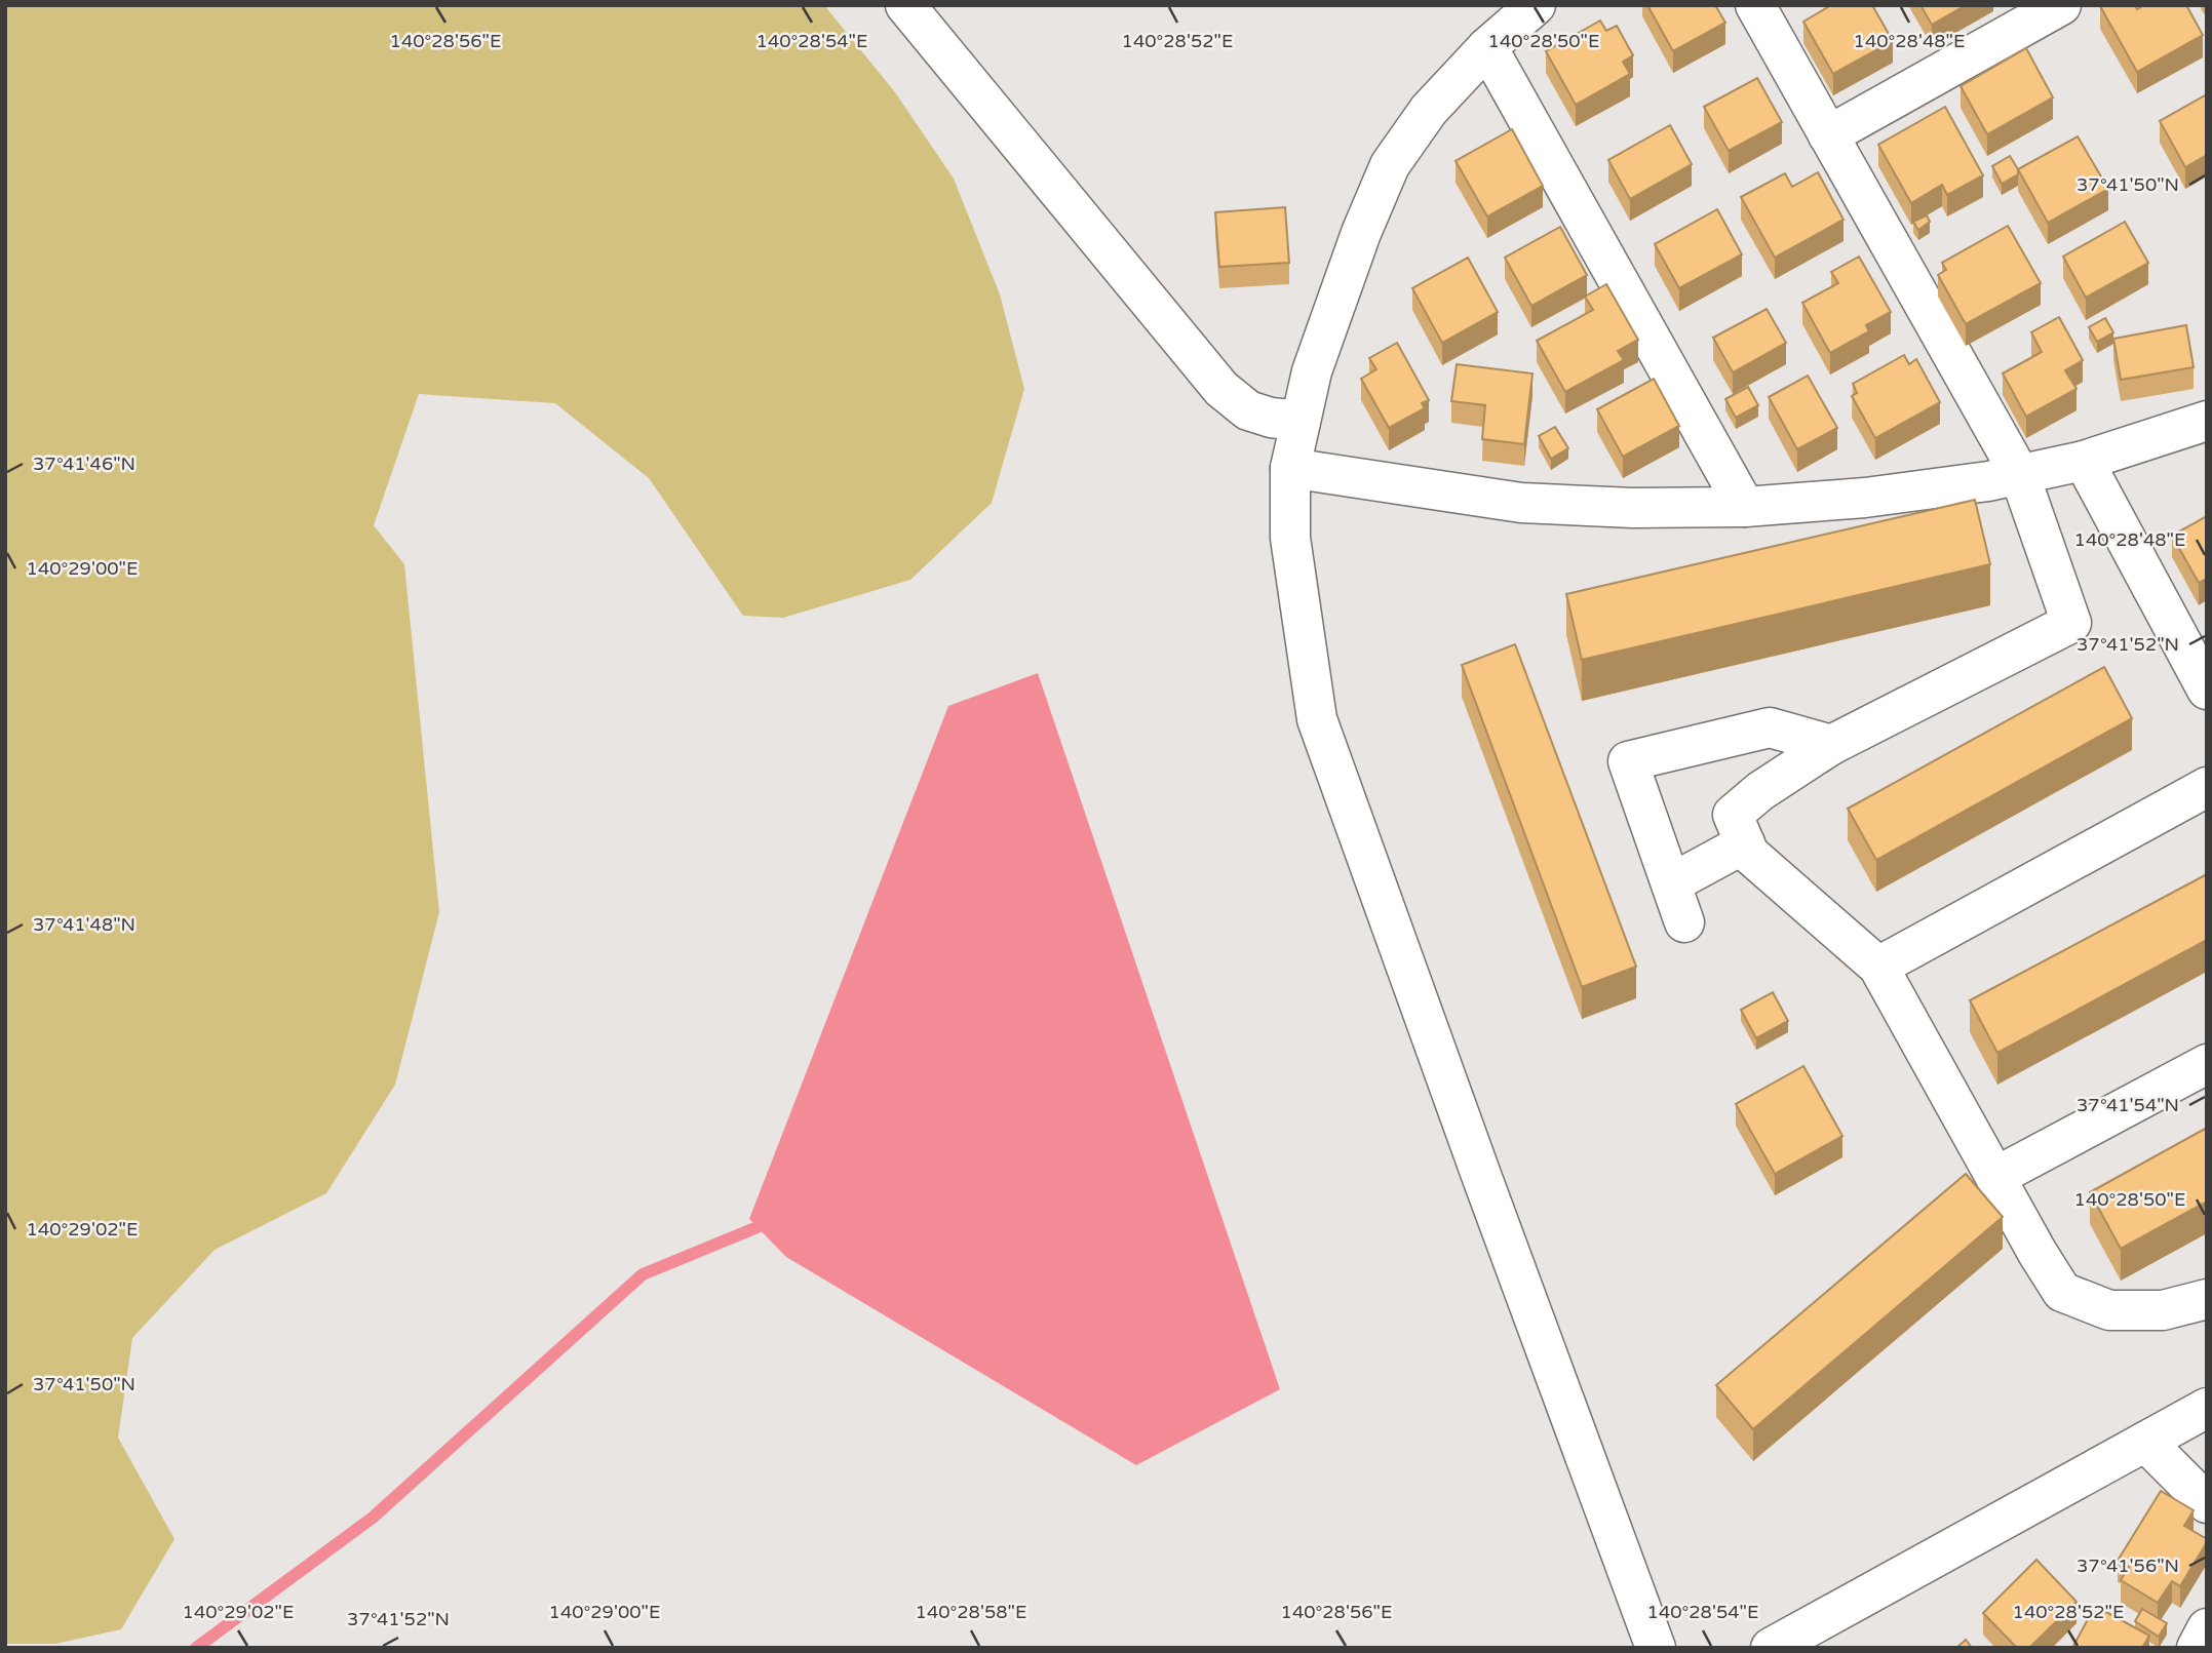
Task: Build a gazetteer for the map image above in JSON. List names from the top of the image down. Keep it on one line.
{"coordinates":["140°28'56\"E","140°28'54\"E","140°28'52\"E","140°28'50\"E","140°28'48\"E","37°41'50\"N","37°41'46\"N","140°29'00\"E","37°41'52\"N","37°41'48\"N","37°41'54\"N","140°29'02\"E","37°41'56\"N","140°28'58\"E"]}
